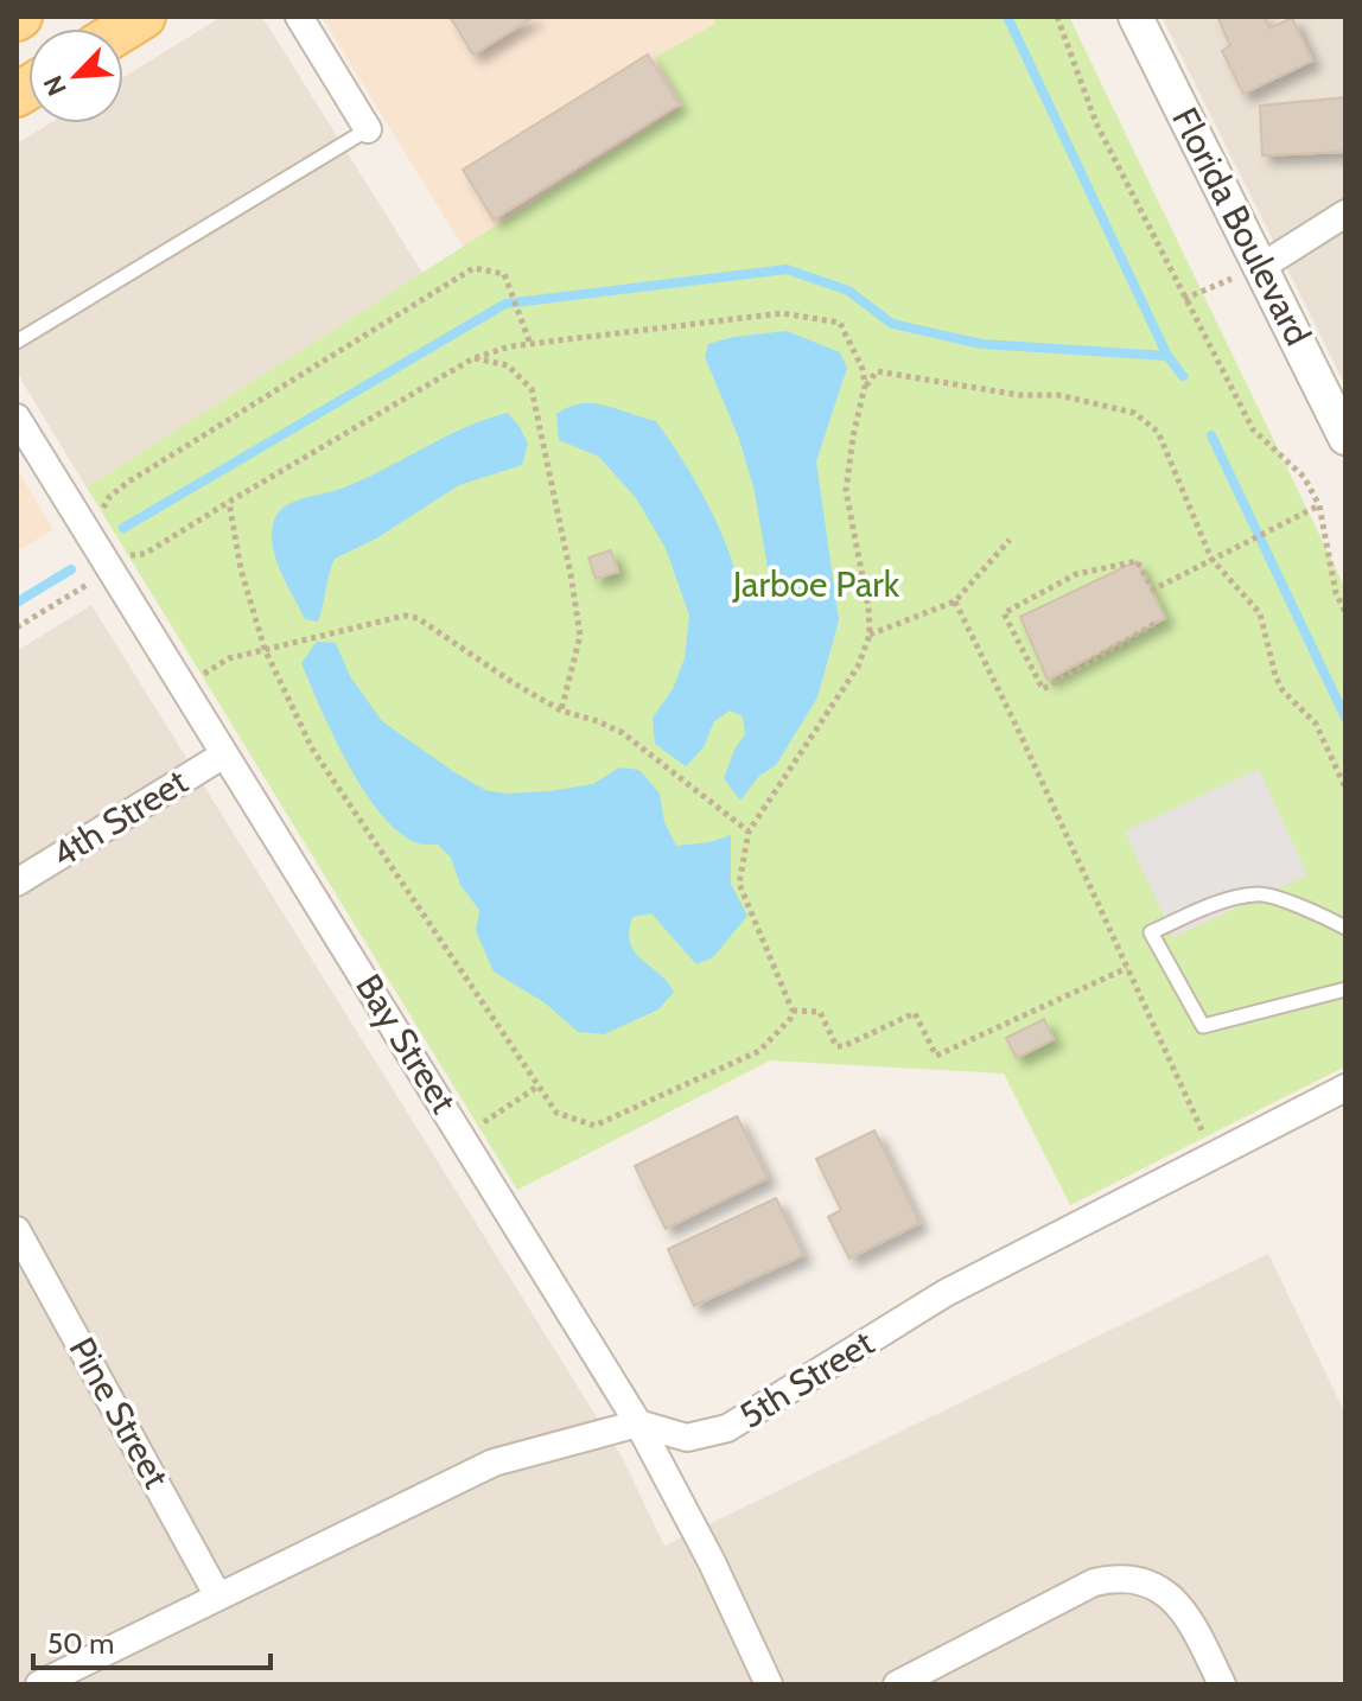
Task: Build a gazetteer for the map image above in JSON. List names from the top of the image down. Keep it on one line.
{"streets":{"street":["Florida Boulevard","4th Street","Bay Street","5th Street","Pine Street"]},"crossings":[["4th Street","Bay Street"],["Bay Street","5th Street"]],"parks":["Jarboe Park"],"scale_bar":"50 m","north":"bottom left"}
